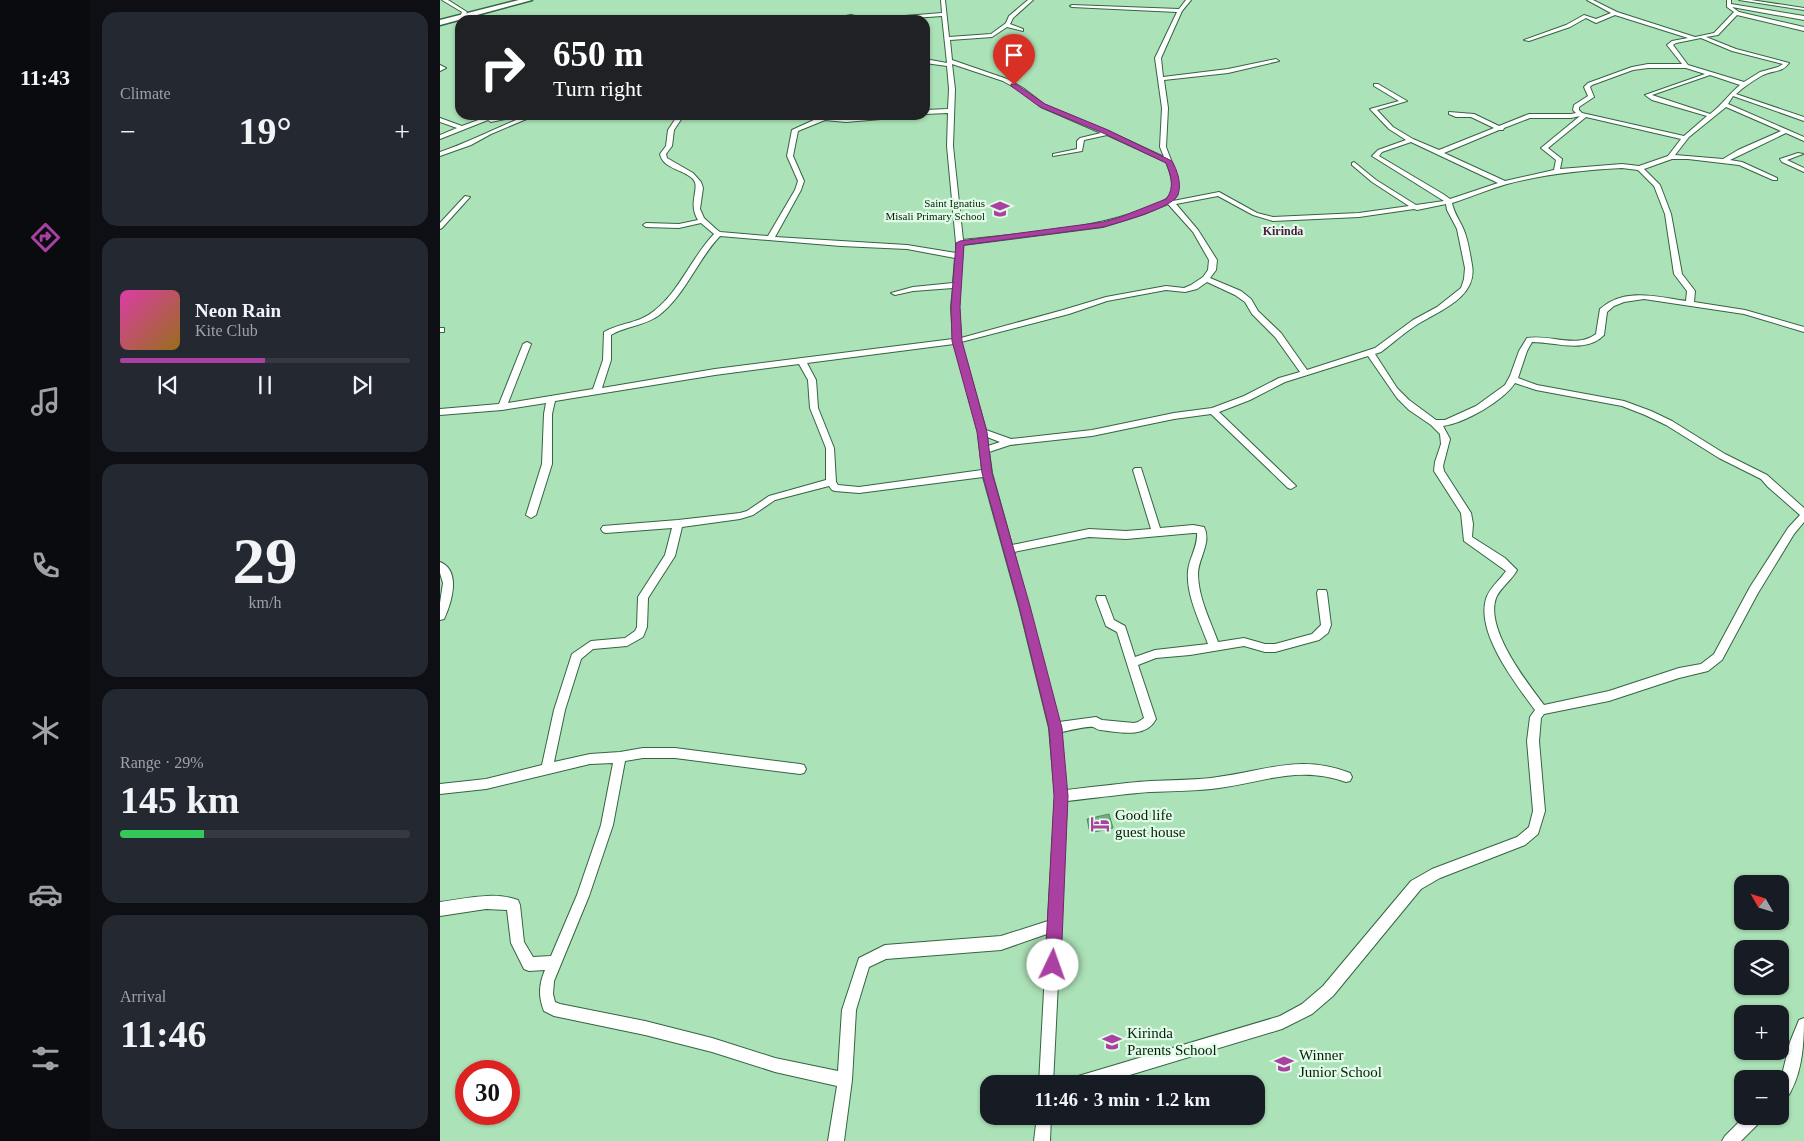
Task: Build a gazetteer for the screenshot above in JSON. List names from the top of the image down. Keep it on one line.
{"districts":["Kirinda"],"places":{"school or university":["Saint Ignatius Misali Primary School","Kirinda Parents School","Winner Junior School"],"hotel":["Good life guest house"]},"north":"top left","page":{"tabs":"11:43","tile":["Climate",["29","km/h"],["Range · 29%","145 km"],["Arrival","11:46"]],"turn":["650 m","Turn right"],"heat":["−","19°","+"],"song":["Neon Rain","Kite Club"],"map_buttons":["+","−"],"limit":"30","trip":"11:46 · 3 min · 1.2 km"}}
